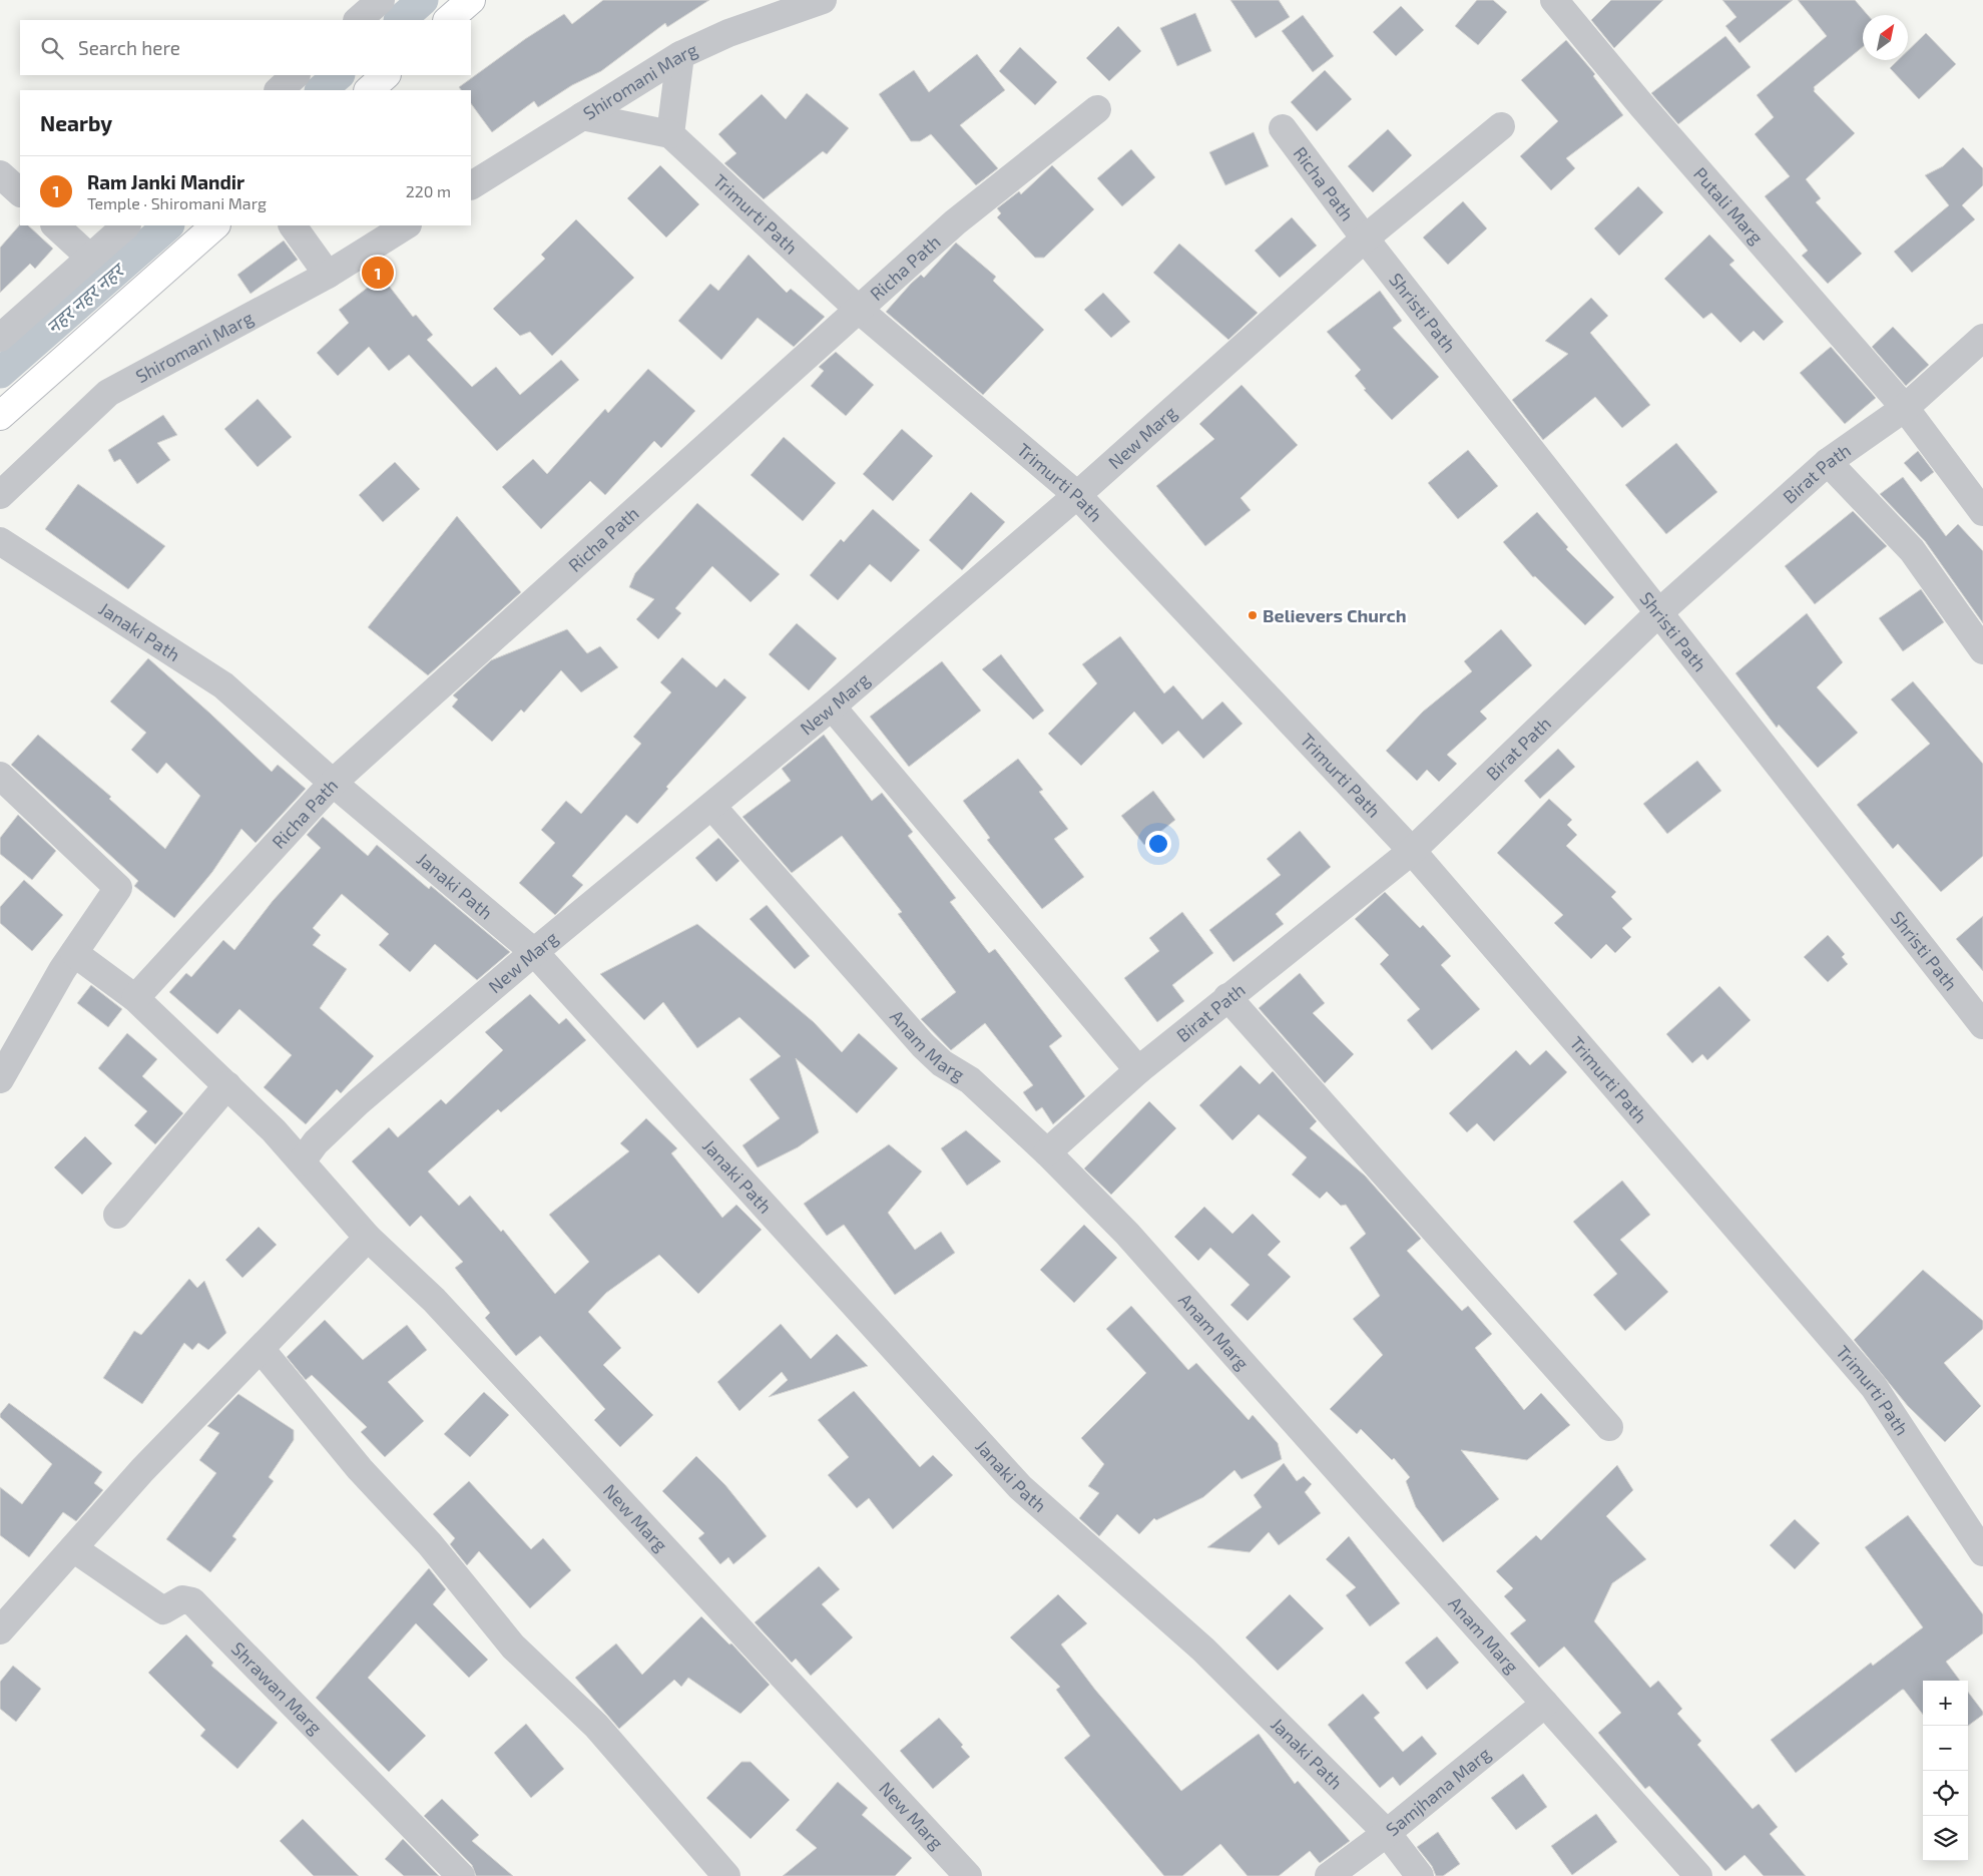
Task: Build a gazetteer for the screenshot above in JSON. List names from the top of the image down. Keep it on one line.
{"streets":{"street":["Shiromani Marg","Richa Path","Putali Marg","Trimurti Path","Shristi Path","New Marg","Birat Path","Janaki Path","Anam Marg","Shrawan Marg","Samjhana Marg"]},"crossings":[["Richa Path","Trimurti Path"],["Richa Path","Shristi Path"],["Richa Path","New Marg"],["Richa Path","Janaki Path"],["Putali Marg","Birat Path"],["Trimurti Path","New Marg"],["Trimurti Path","Birat Path"],["Shristi Path","New Marg"],["Shristi Path","Birat Path"],["New Marg","Janaki Path"],["New Marg","Anam Marg"],["Birat Path","Anam Marg"],["Janaki Path","Samjhana Marg"],["Anam Marg","Samjhana Marg"]],"water":["नहर नहर नहर"],"places":["Believers Church"],"north":"top right","page":{"search":"Search here","heading":"Nearby","list":[{"mark":"1","name":"Ram Janki Mandir","note":"Temple · Shiromani Marg","value":"220 m"}],"pins":"1","map_buttons":["+","−"]}}
